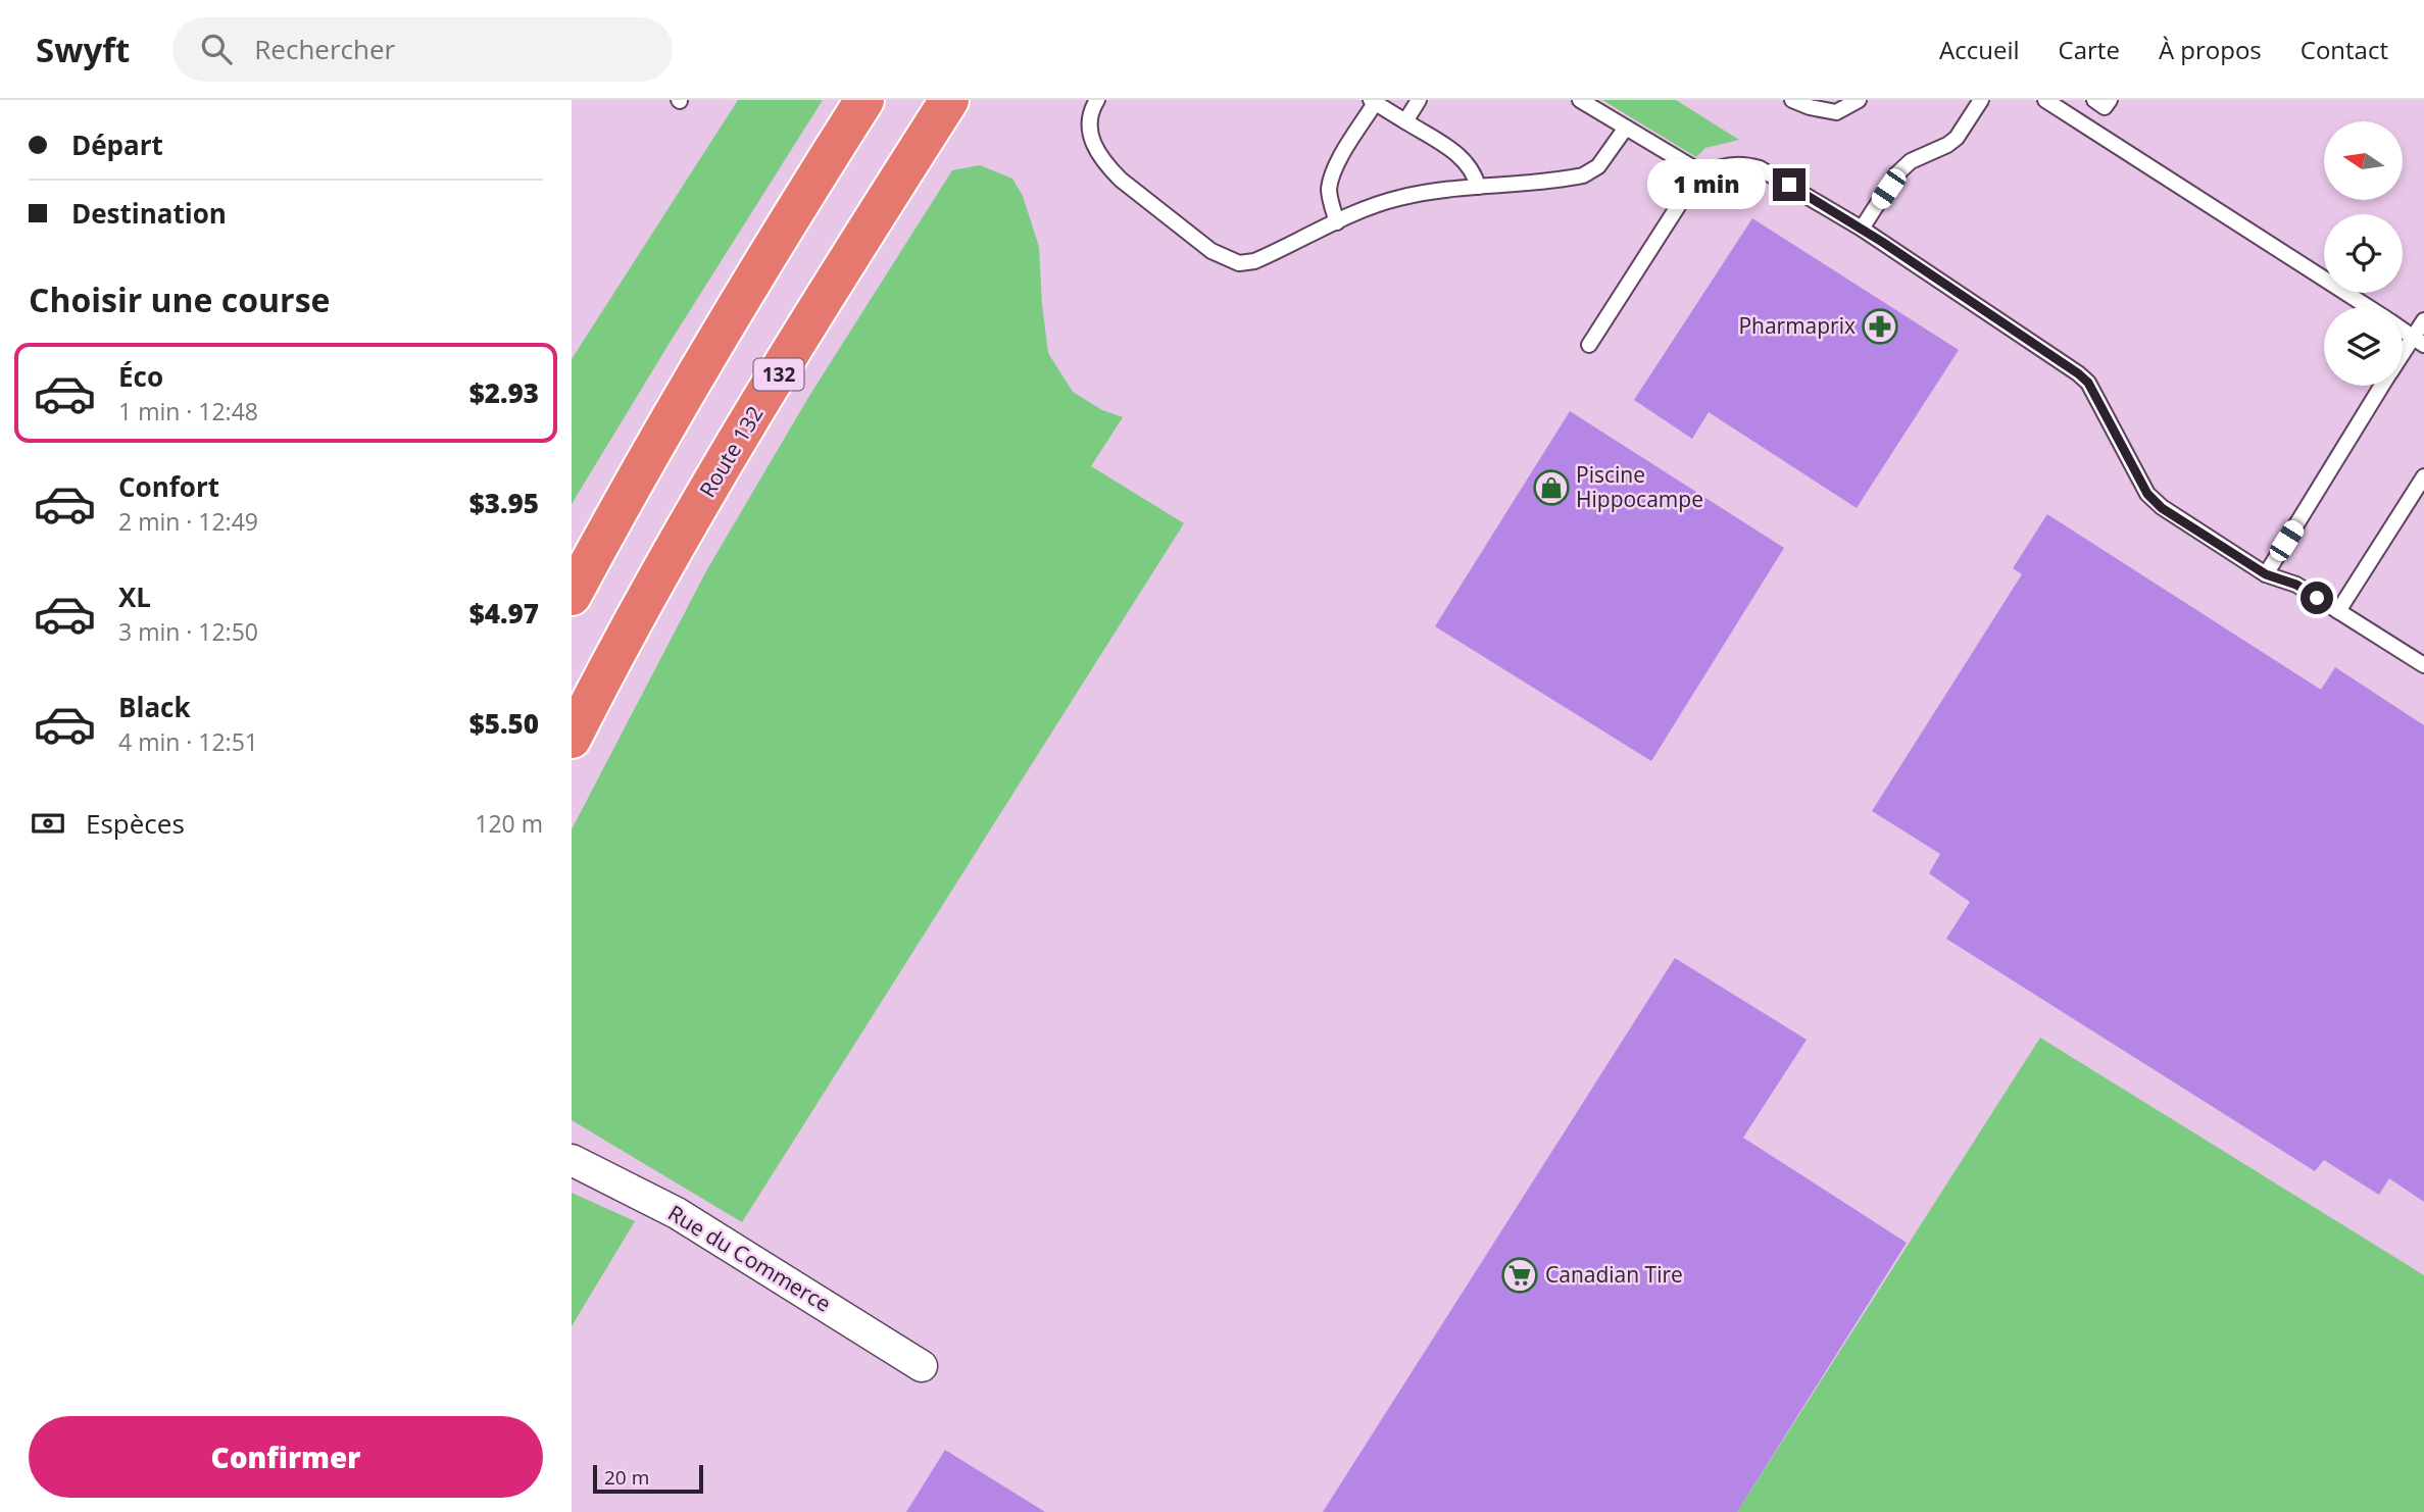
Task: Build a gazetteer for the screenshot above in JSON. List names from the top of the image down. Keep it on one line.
{"streets":{"highway":["132","Route 132"],"street":["Rue du Commerce"]},"places":{"pharmacy":["Pharmaprix"],"shop":["Piscine Hippocampe"],"supermarket":["Canadian Tire"]},"scale_bar":"20 m","north":"left","page":{"header":"Swyft","search":"Rechercher","nav":["Accueil","Carte","À propos","Contact"],"banner":["Départ","Destination"],"bubble":"1 min","heading":"Choisir une course","list":[{"name":"Éco","note":"1 min · 12:48","value":"$2.93"},{"name":"Confort","note":"2 min · 12:49","value":"$3.95"},{"name":"XL","note":"3 min · 12:50","value":"$4.97"},{"name":"Black","note":"4 min · 12:51","value":"$5.50"}],"pay":["Espèces","120 m"],"buttons":"Confirmer","scale":"20 m"}}
